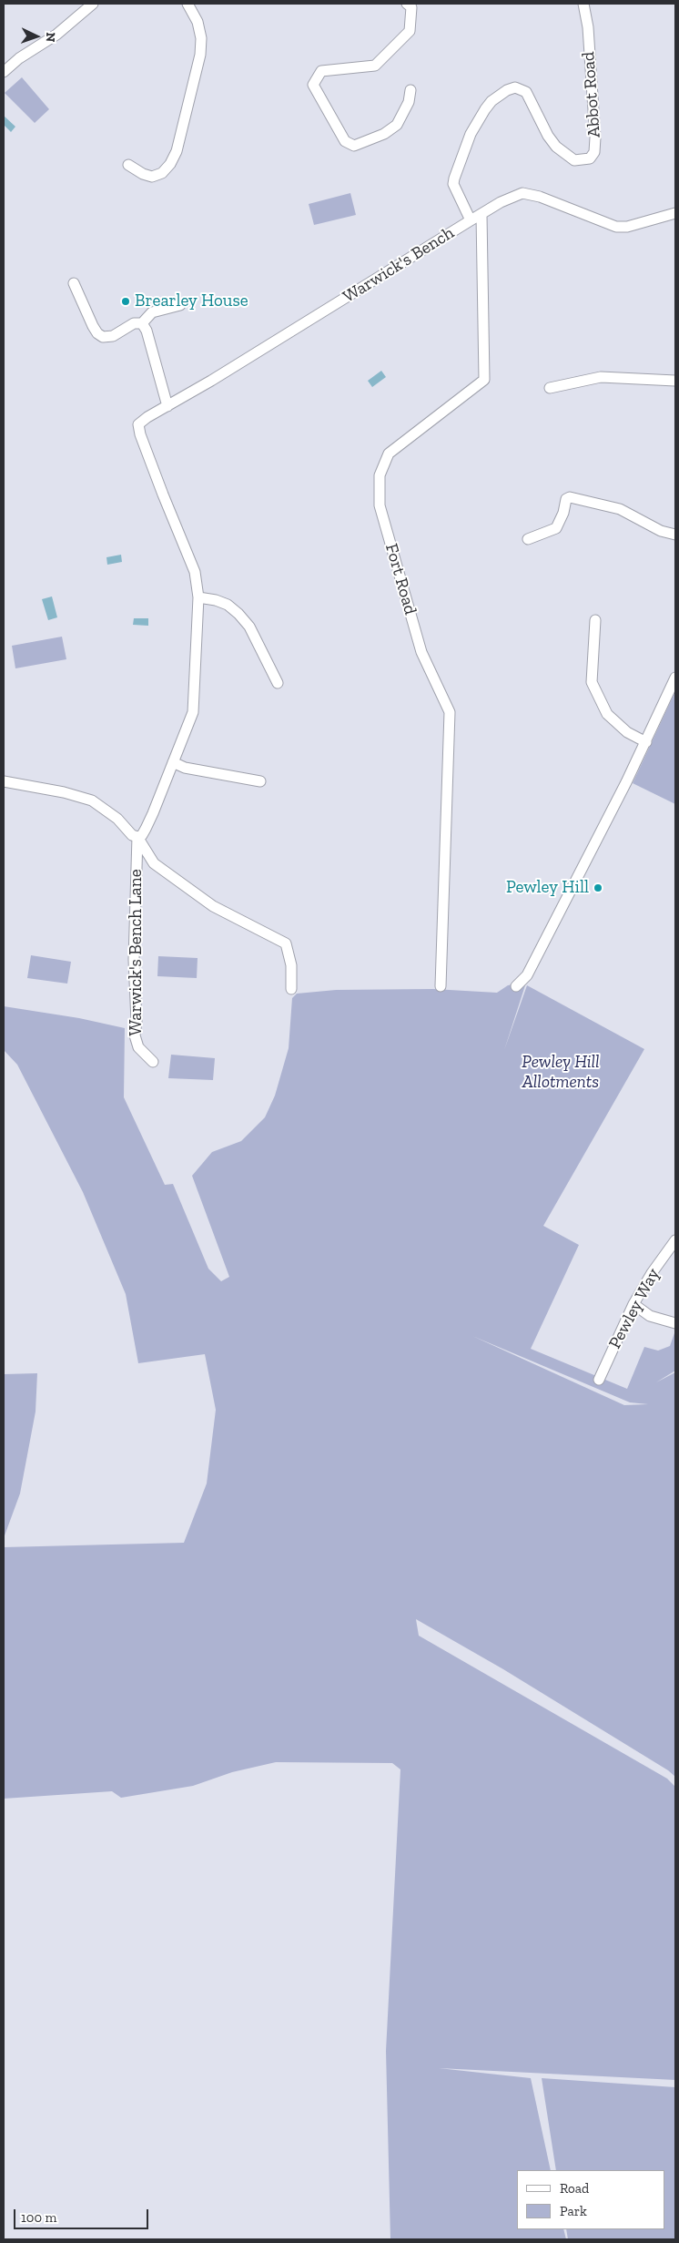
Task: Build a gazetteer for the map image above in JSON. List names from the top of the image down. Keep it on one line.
{"streets":{"street":["Abbot Road","Warwick's Bench","Fort Road","Warwick's Bench Lane","Pewley Way"]},"crossings":[["Abbot Road","Warwick's Bench"],["Warwick's Bench","Fort Road"]],"parks":["Pewley Hill Allotments"],"places":["Brearley House","Pewley Hill"],"legend":["Road","Park"],"scale_bar":"100 m","north":"right"}
